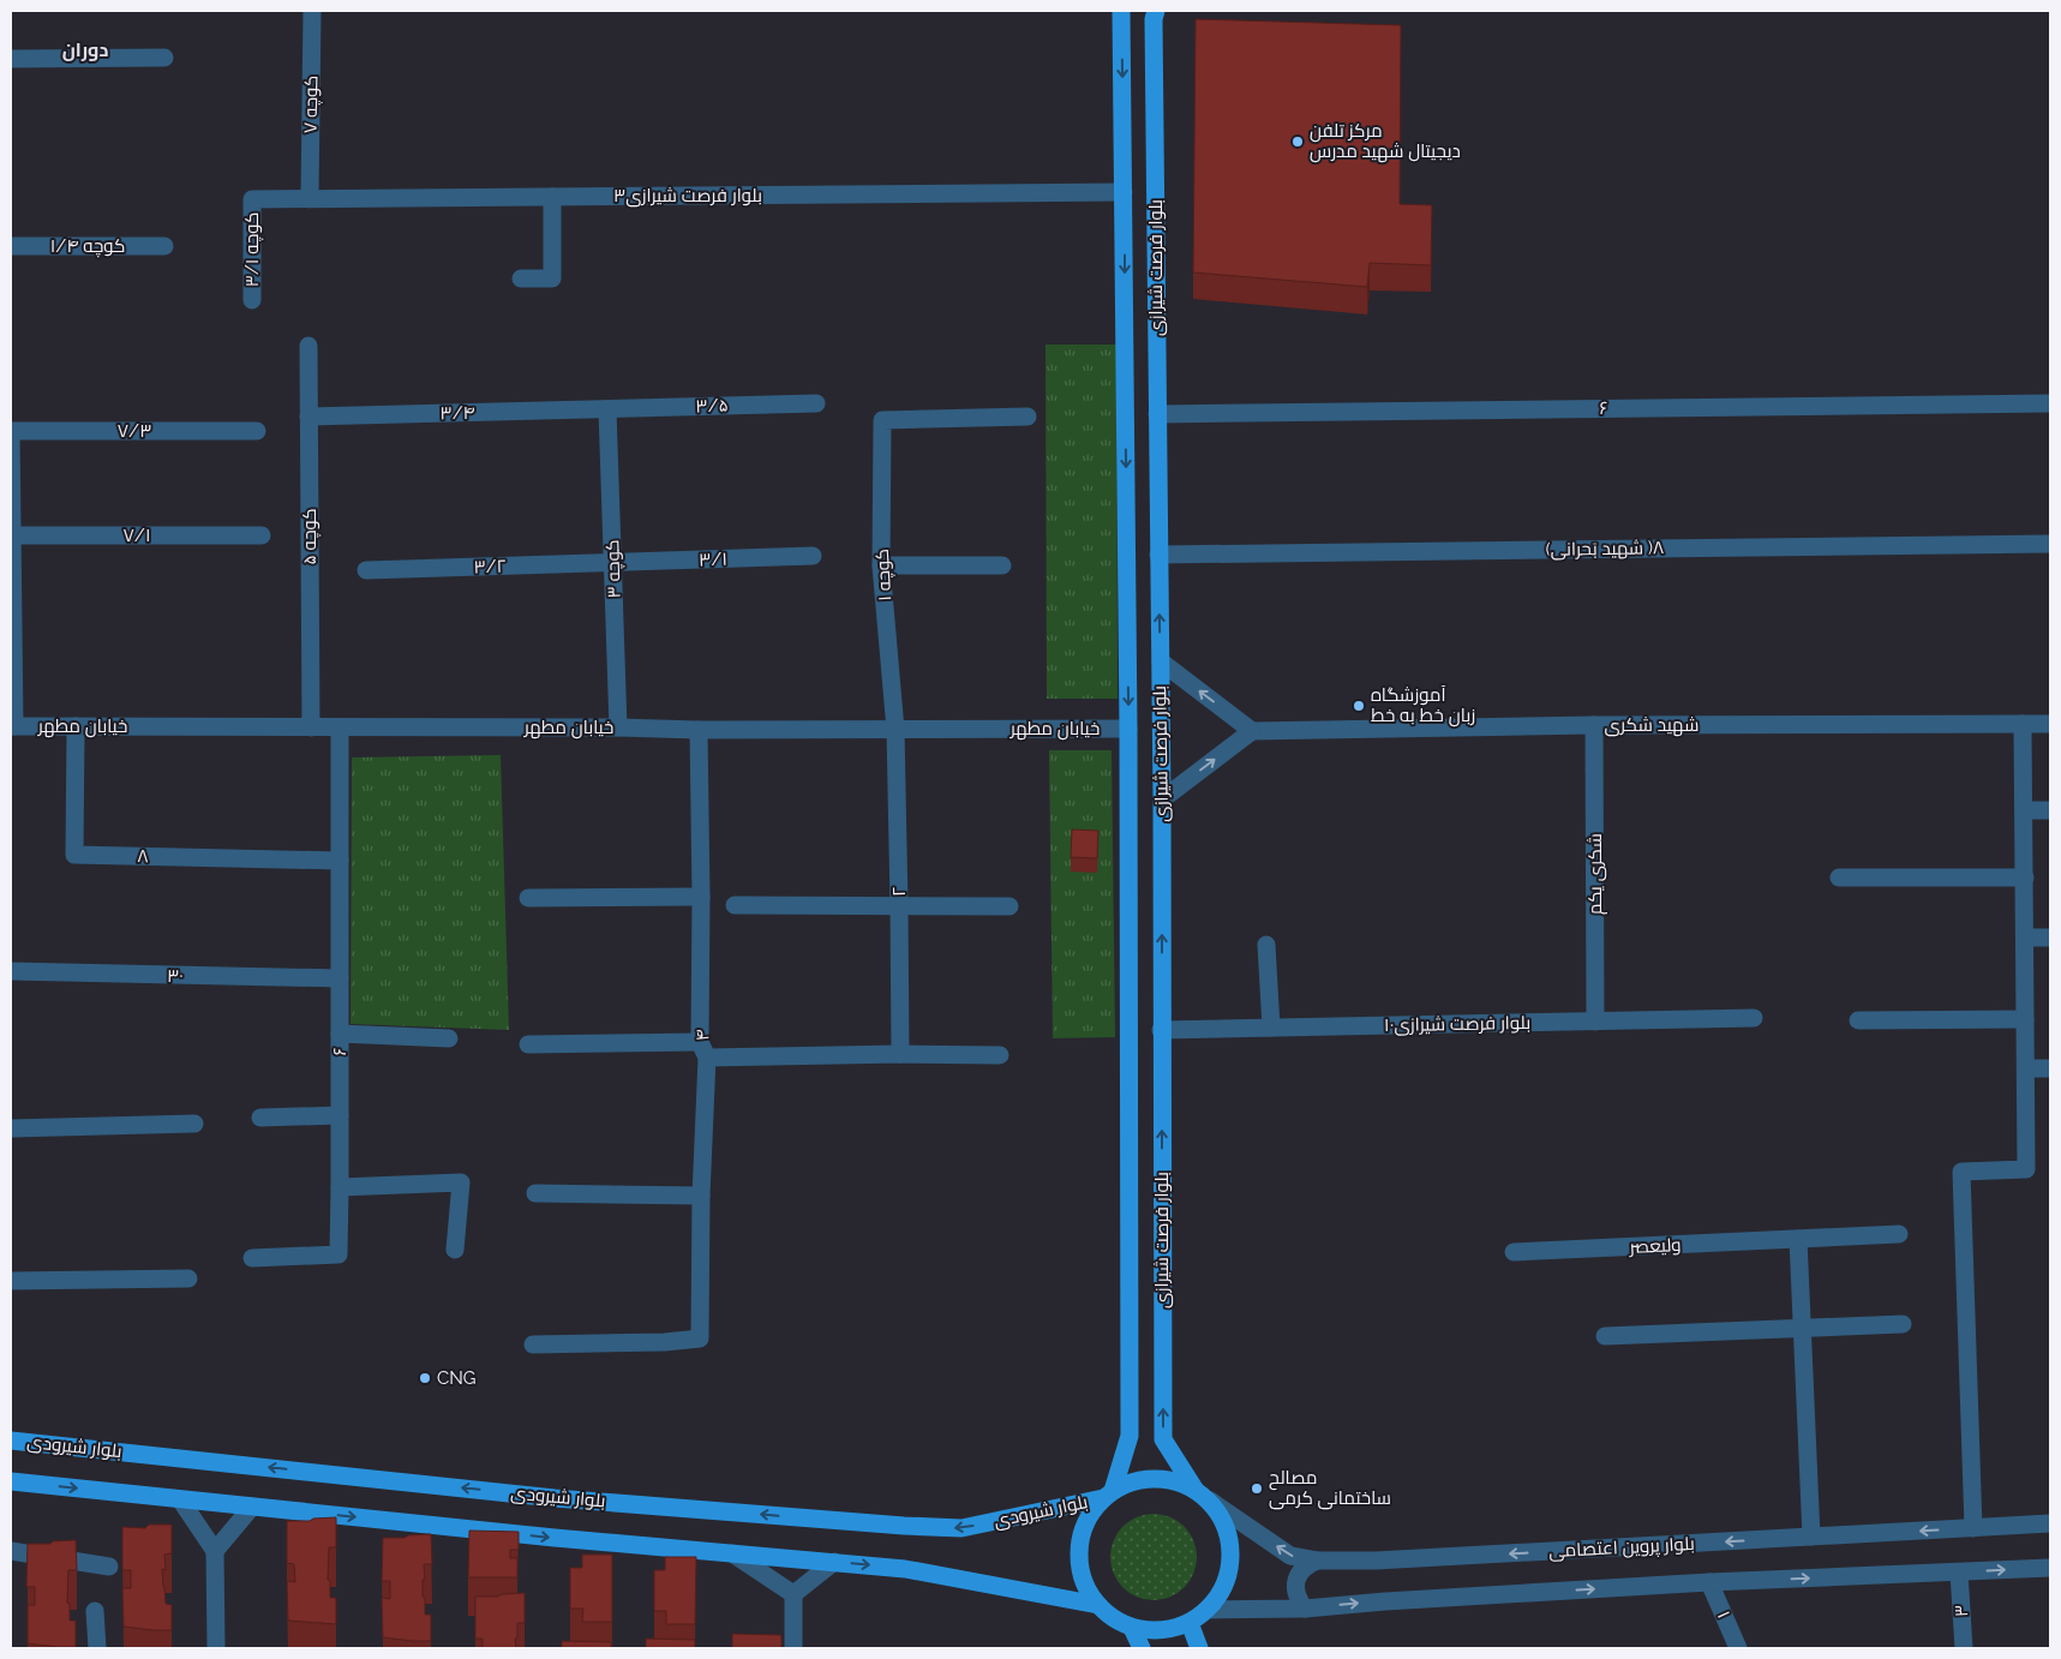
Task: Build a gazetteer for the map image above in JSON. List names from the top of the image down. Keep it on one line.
{"streets":{"main road":["بلوار فرصت شیرازی","بلوار شیرودی"],"street":["کوچه ۷","۳بلوار فرصت شیرازی","کوچه ۱/۴","کوچه ۳/۱","۳/۵","۶","۳/۴","۷/۳","۷/۱","کوچه ۵","(شهید بَحرانی )۸","۳/۱","۳/۲","کوچه ۳","کوچه ۱","شهید شکری","خیابان مطهر","۸","شکری یکم","۲","۳۰","بلوار فرصت شیرازی۱۰","۴","ولیعصر","بلوار پروین اعتصامی","۳","۱"]},"crossings":[["کوچه ۷","۳بلوار فرصت شیرازی"],["۳بلوار فرصت شیرازی","کوچه ۳/۱"],["۳بلوار فرصت شیرازی","بلوار فرصت شیرازی"],["بلوار فرصت شیرازی","۶"],["بلوار فرصت شیرازی","(شهید بَحرانی )۸"],["بلوار فرصت شیرازی","خیابان مطهر"],["بلوار فرصت شیرازی","بلوار فرصت شیرازی۱۰"],["بلوار فرصت شیرازی","بلوار شیرودی"],["بلوار فرصت شیرازی","بلوار پروین اعتصامی"],["۳/۵","۳/۴"],["۳/۵","کوچه ۳"],["۶","خیابان مطهر"],["۶","۸"],["۶","۳۰"],["۳/۴","کوچه ۵"],["۳/۴","کوچه ۳"],["کوچه ۵","خیابان مطهر"],["۳/۱","۳/۲"],["۳/۱","کوچه ۳"],["۳/۲","کوچه ۳"],["کوچه ۳","خیابان مطهر"],["کوچه ۱","خیابان مطهر"],["کوچه ۱","۲"],["شهید شکری","شکری یکم"],["خیابان مطهر","۸"],["خیابان مطهر","۲"],["خیابان مطهر","۴"],["شکری یکم","بلوار فرصت شیرازی۱۰"],["بلوار شیرودی","بلوار پروین اعتصامی"]],"districts":["دوران"],"places":["مرکز تلفن دیجیتال شهید مدرس","آموزشگاه زبان خط به خط","CNG","مصالح ساختمانی کرمی"]}
